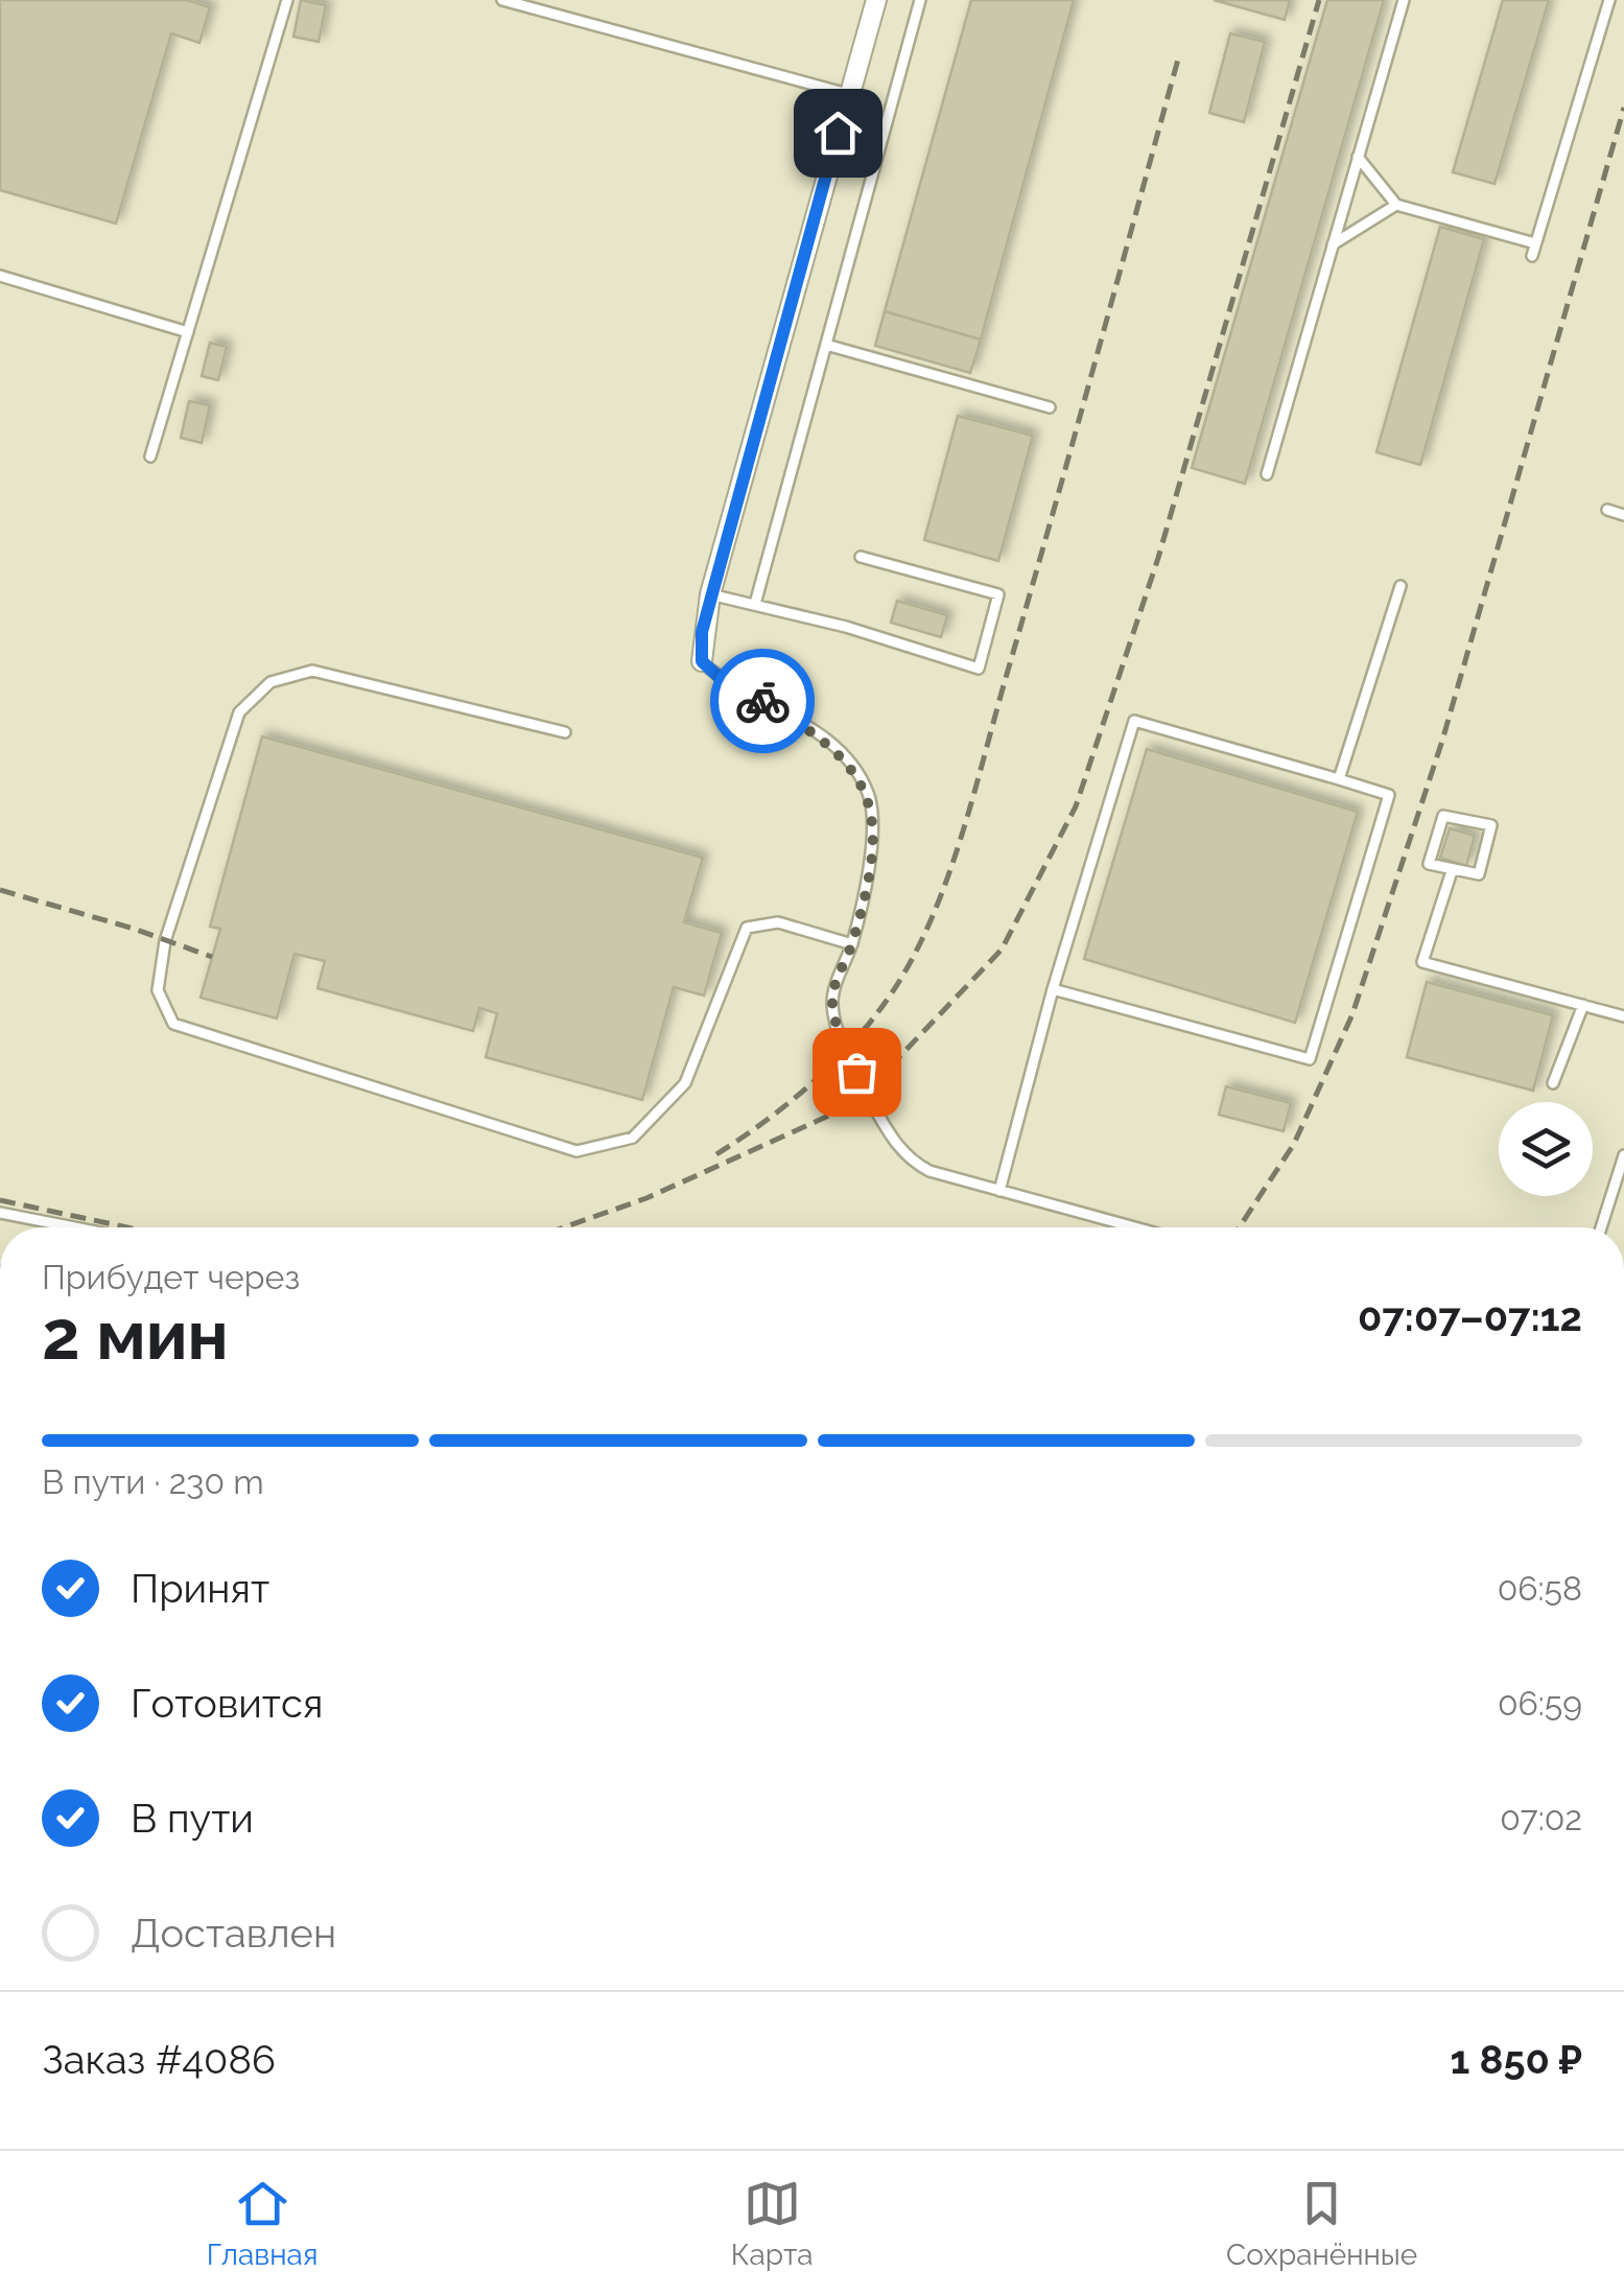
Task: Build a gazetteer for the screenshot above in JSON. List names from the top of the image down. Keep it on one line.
{"page":{"heading":["2 мин","Прибудет через","07:07–07:12"],"panel":["Заказ #4086","1 850 ₽"],"bar":"В пути · 230 m","list":[["Принят","06:58"],["Готовится","06:59"],["В пути","07:02"],"Доставлен"],"tabs":["Главная","Карта","Сохранённые"]}}
